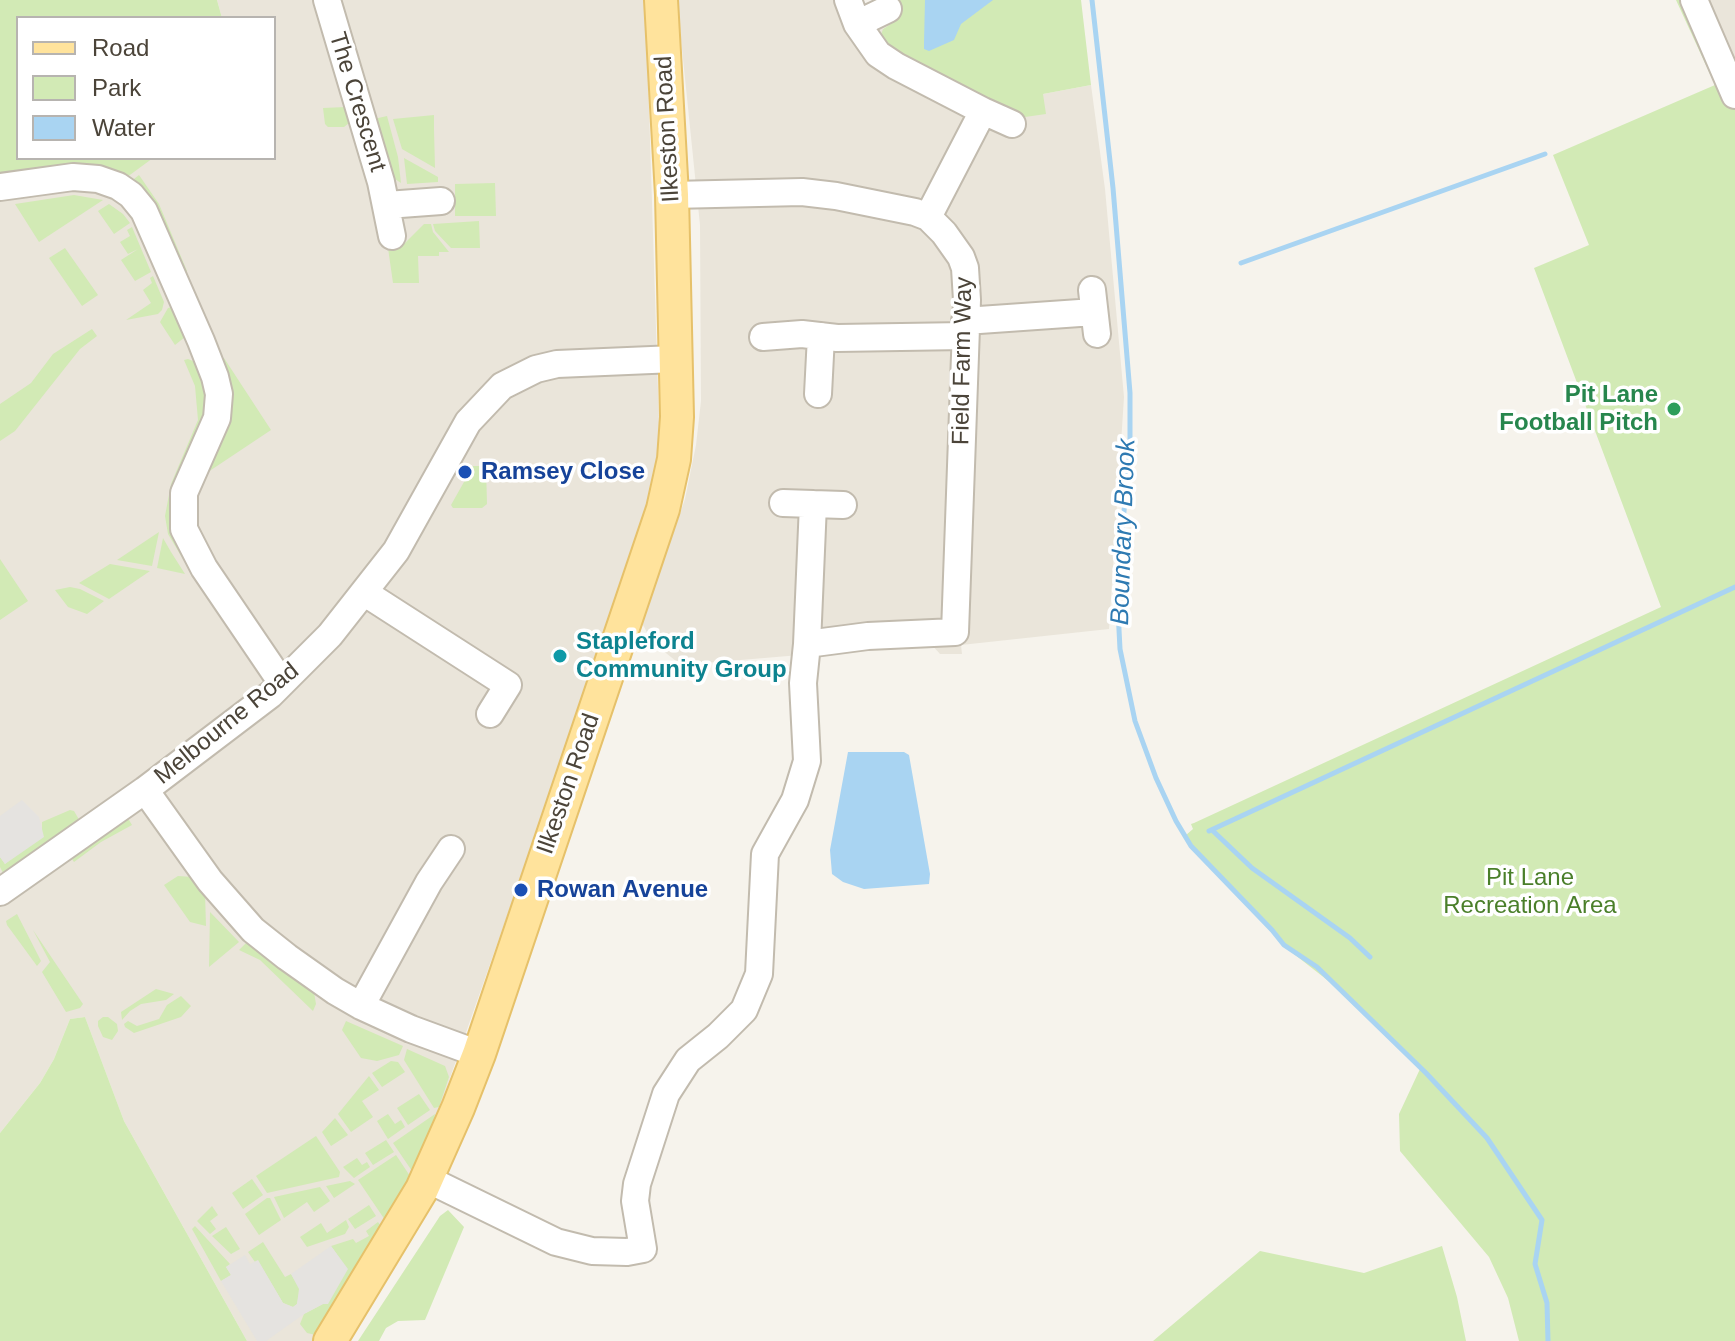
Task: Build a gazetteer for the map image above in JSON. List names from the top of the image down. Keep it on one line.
{"streets":{"main road":["Ilkeston Road"],"street":["The Crescent","Field Farm Way","Melbourne Road"]},"crossings":[["Ilkeston Road","Melbourne Road"]],"water":["Boundary Brook"],"parks":["Pit Lane Recreation Area"],"places":["Pit Lane Football Pitch","Ramsey Close","Stapleford Community Group","Rowan Avenue"],"legend":["Road","Park","Water"]}
